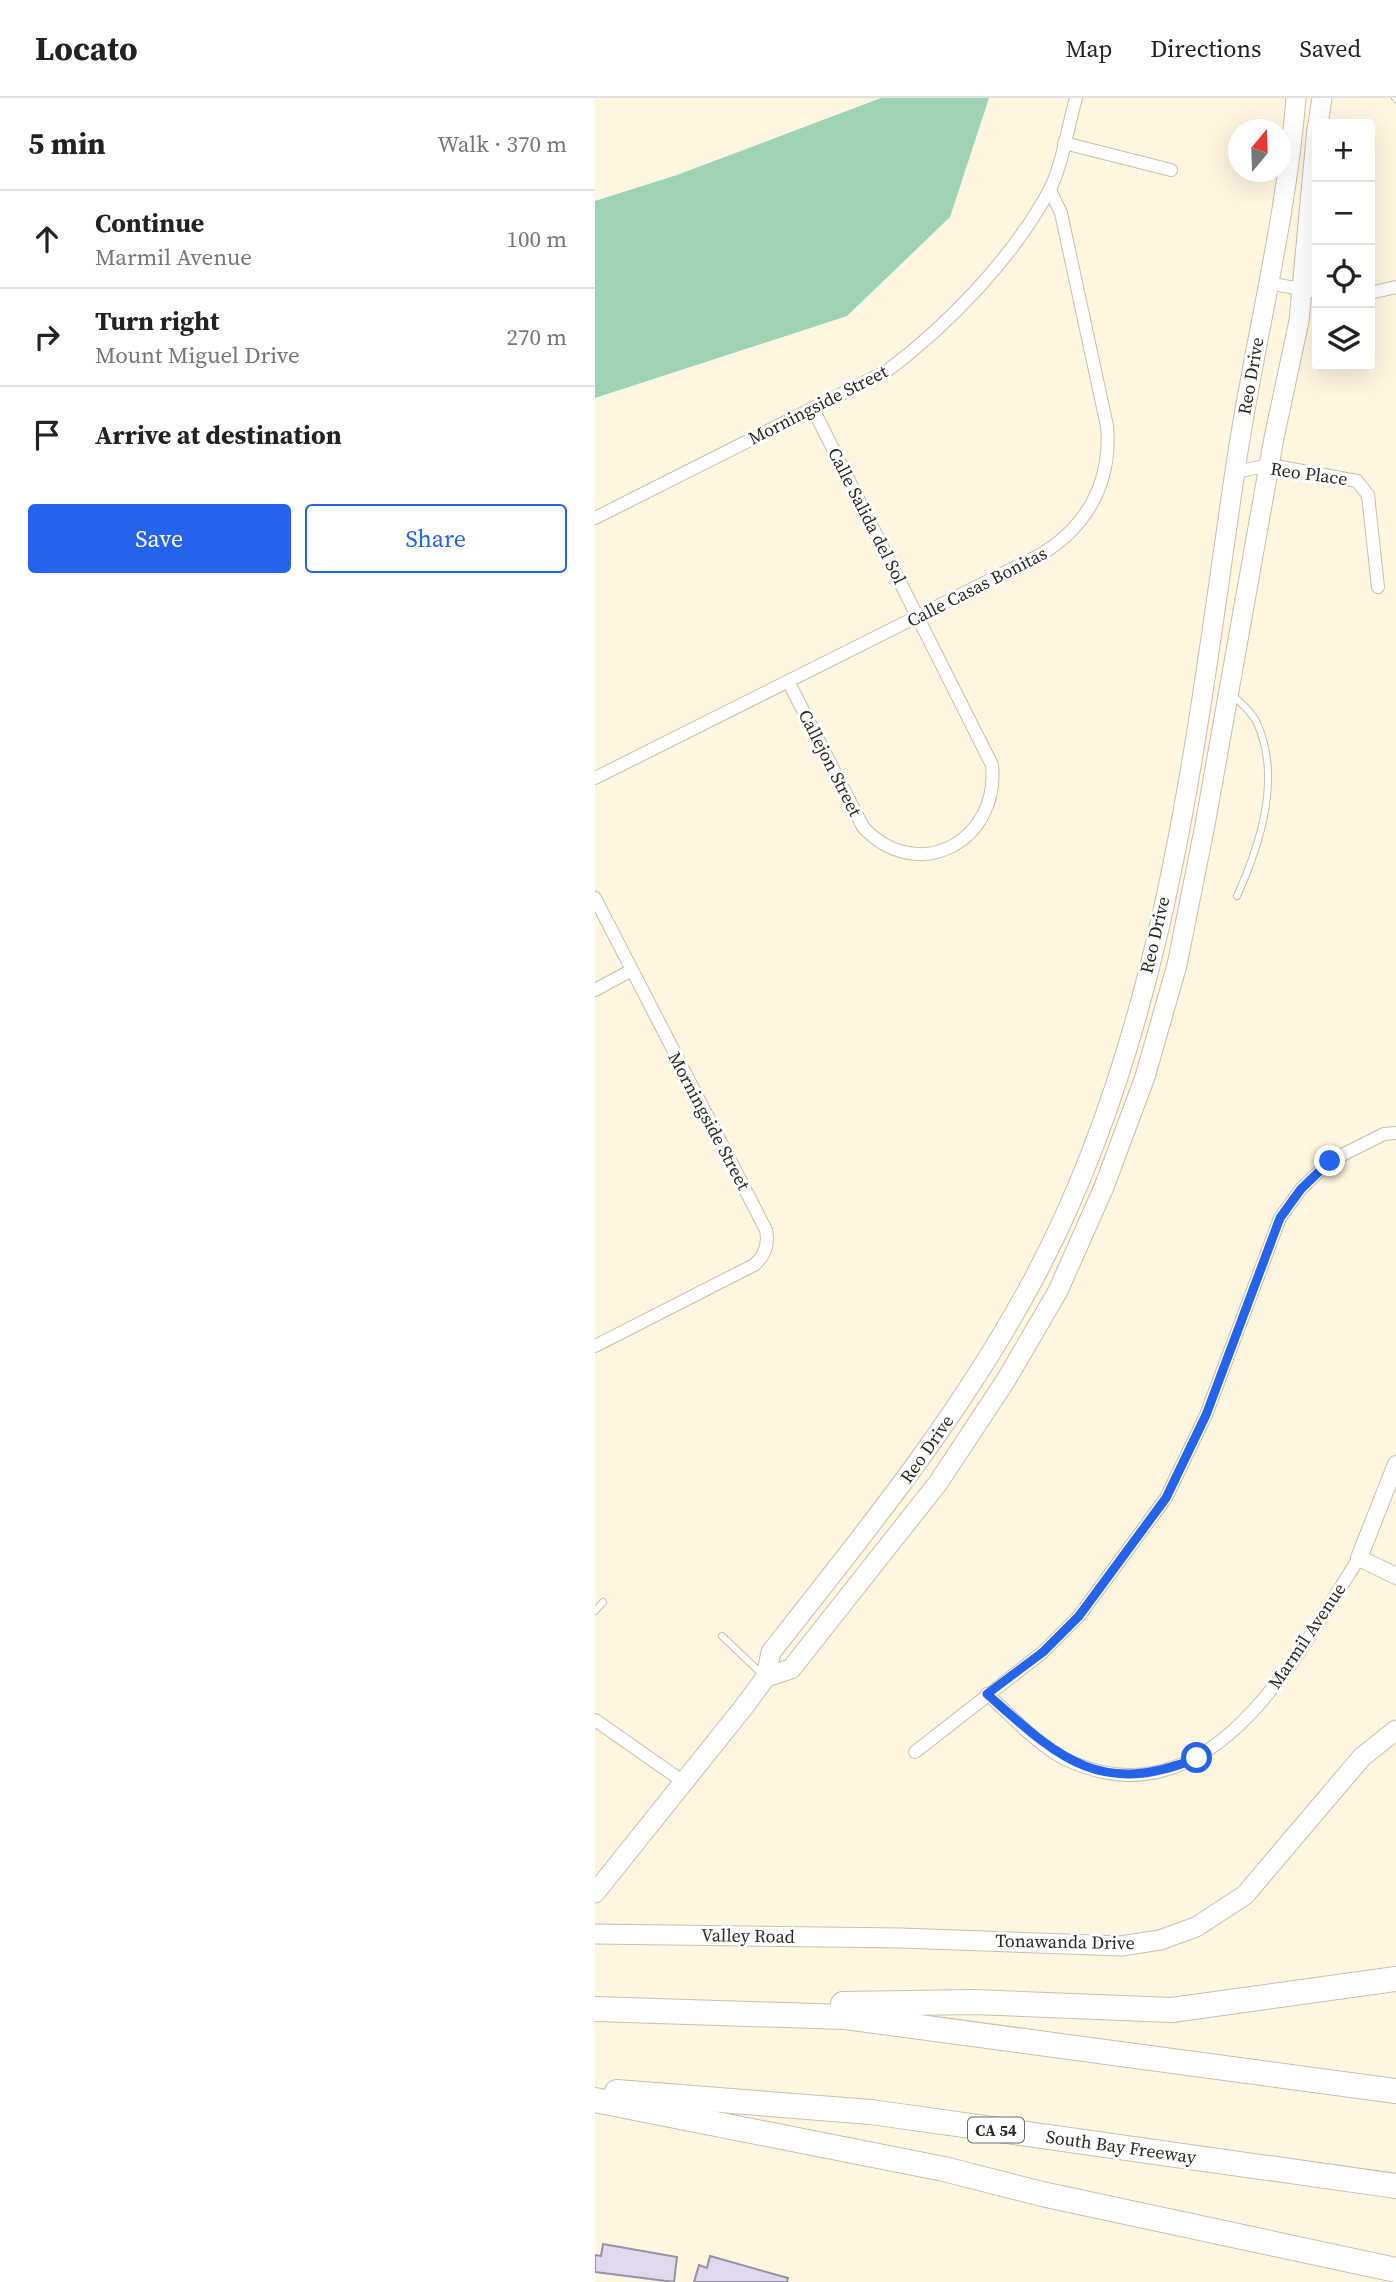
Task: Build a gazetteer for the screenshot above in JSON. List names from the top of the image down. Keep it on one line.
{"streets":{"highway":["CA 54","South Bay Freeway"],"main road":["Reo Drive","Valley Road","Tonawanda Drive"],"street":["Morningside Street","Reo Place","Calle Salida del Sol","Calle Casas Bonitas","Callejon Street","Marmil Avenue"]},"crossings":[["Reo Drive","Reo Place"],["Morningside Street","Calle Salida del Sol"],["Morningside Street","Calle Casas Bonitas"],["Calle Salida del Sol","Calle Casas Bonitas"],["Calle Salida del Sol","Callejon Street"],["Calle Casas Bonitas","Callejon Street"],["Valley Road","Tonawanda Drive"]],"north":"top","page":{"header":"Locato","nav":["Map","Directions","Saved"],"heading":["5 min","Walk · 370 m"],"map_buttons":["+","−"],"list":[["Continue","Marmil Avenue","100 m"],["Turn right","Mount Miguel Drive","270 m"],"Arrive at destination"],"buttons":["Save","Share"]}}
